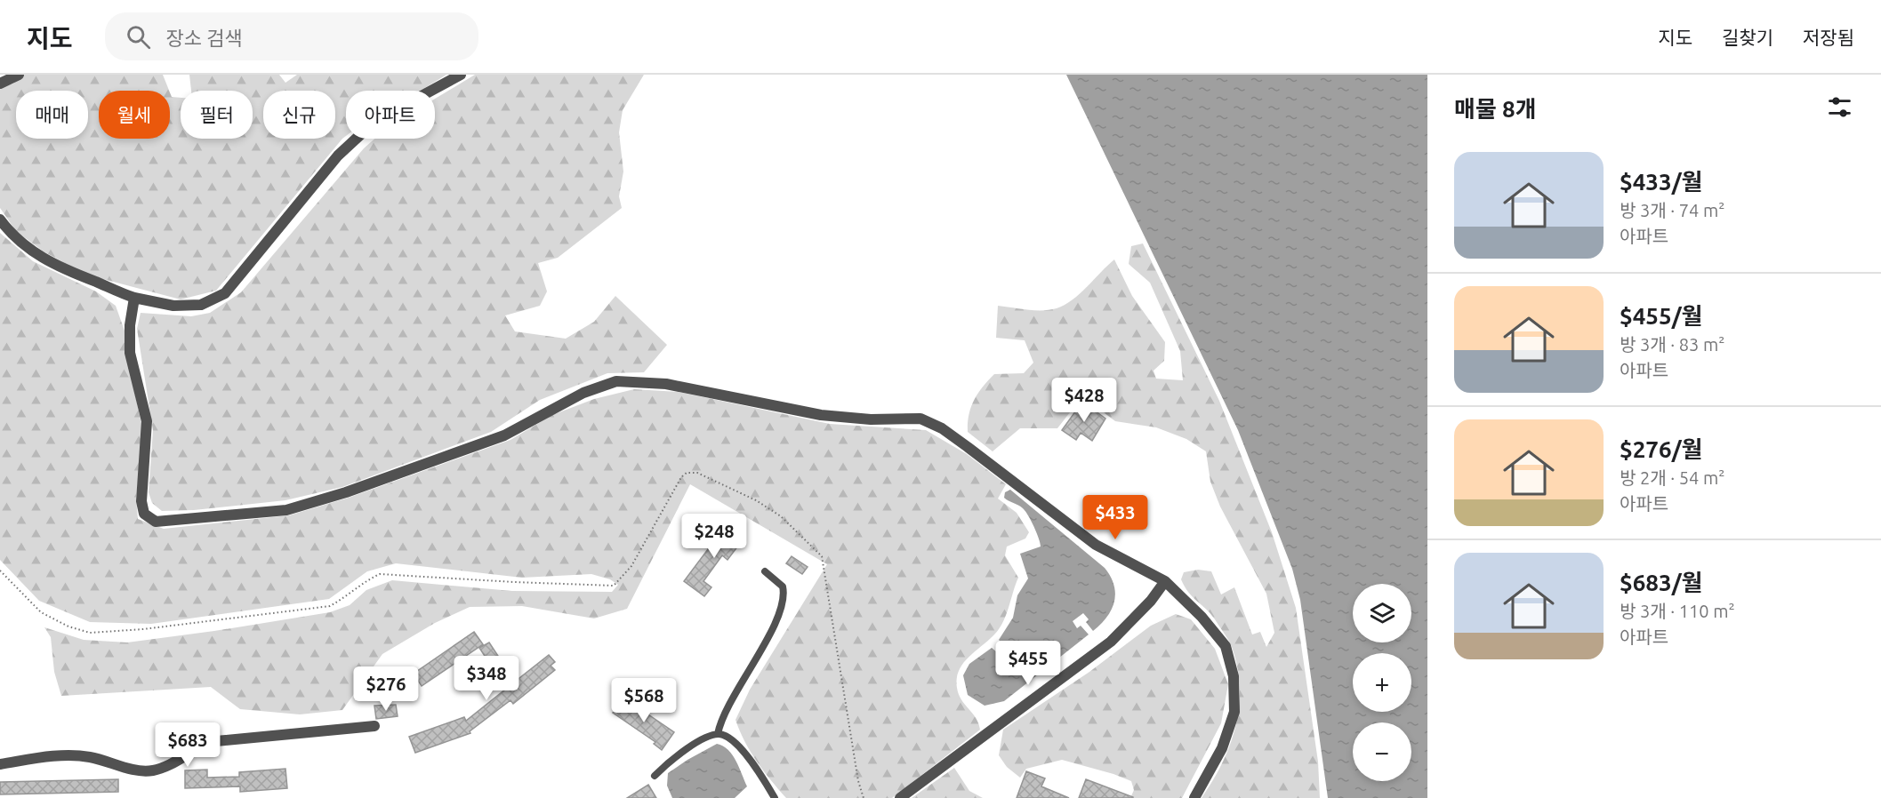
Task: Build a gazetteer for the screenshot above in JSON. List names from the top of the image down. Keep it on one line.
{"page":{"header":"지도","search":"장소 검색","nav":["지도","길찾기","저장됨"],"heading":"매물 8개","chip":["매매","월세","필터","신규","아파트"],"list":[{"name":"$433/월","note":"방 3개 · 74 m² · 아파트"},{"name":"$455/월","note":"방 3개 · 83 m² · 아파트"},{"name":"$276/월","note":"방 2개 · 54 m² · 아파트"},{"name":"$683/월","note":"방 3개 · 110 m² · 아파트"}],"price":["$428","$433","$248","$455","$348","$276","$568","$683"],"map_buttons":["+","−"]}}
